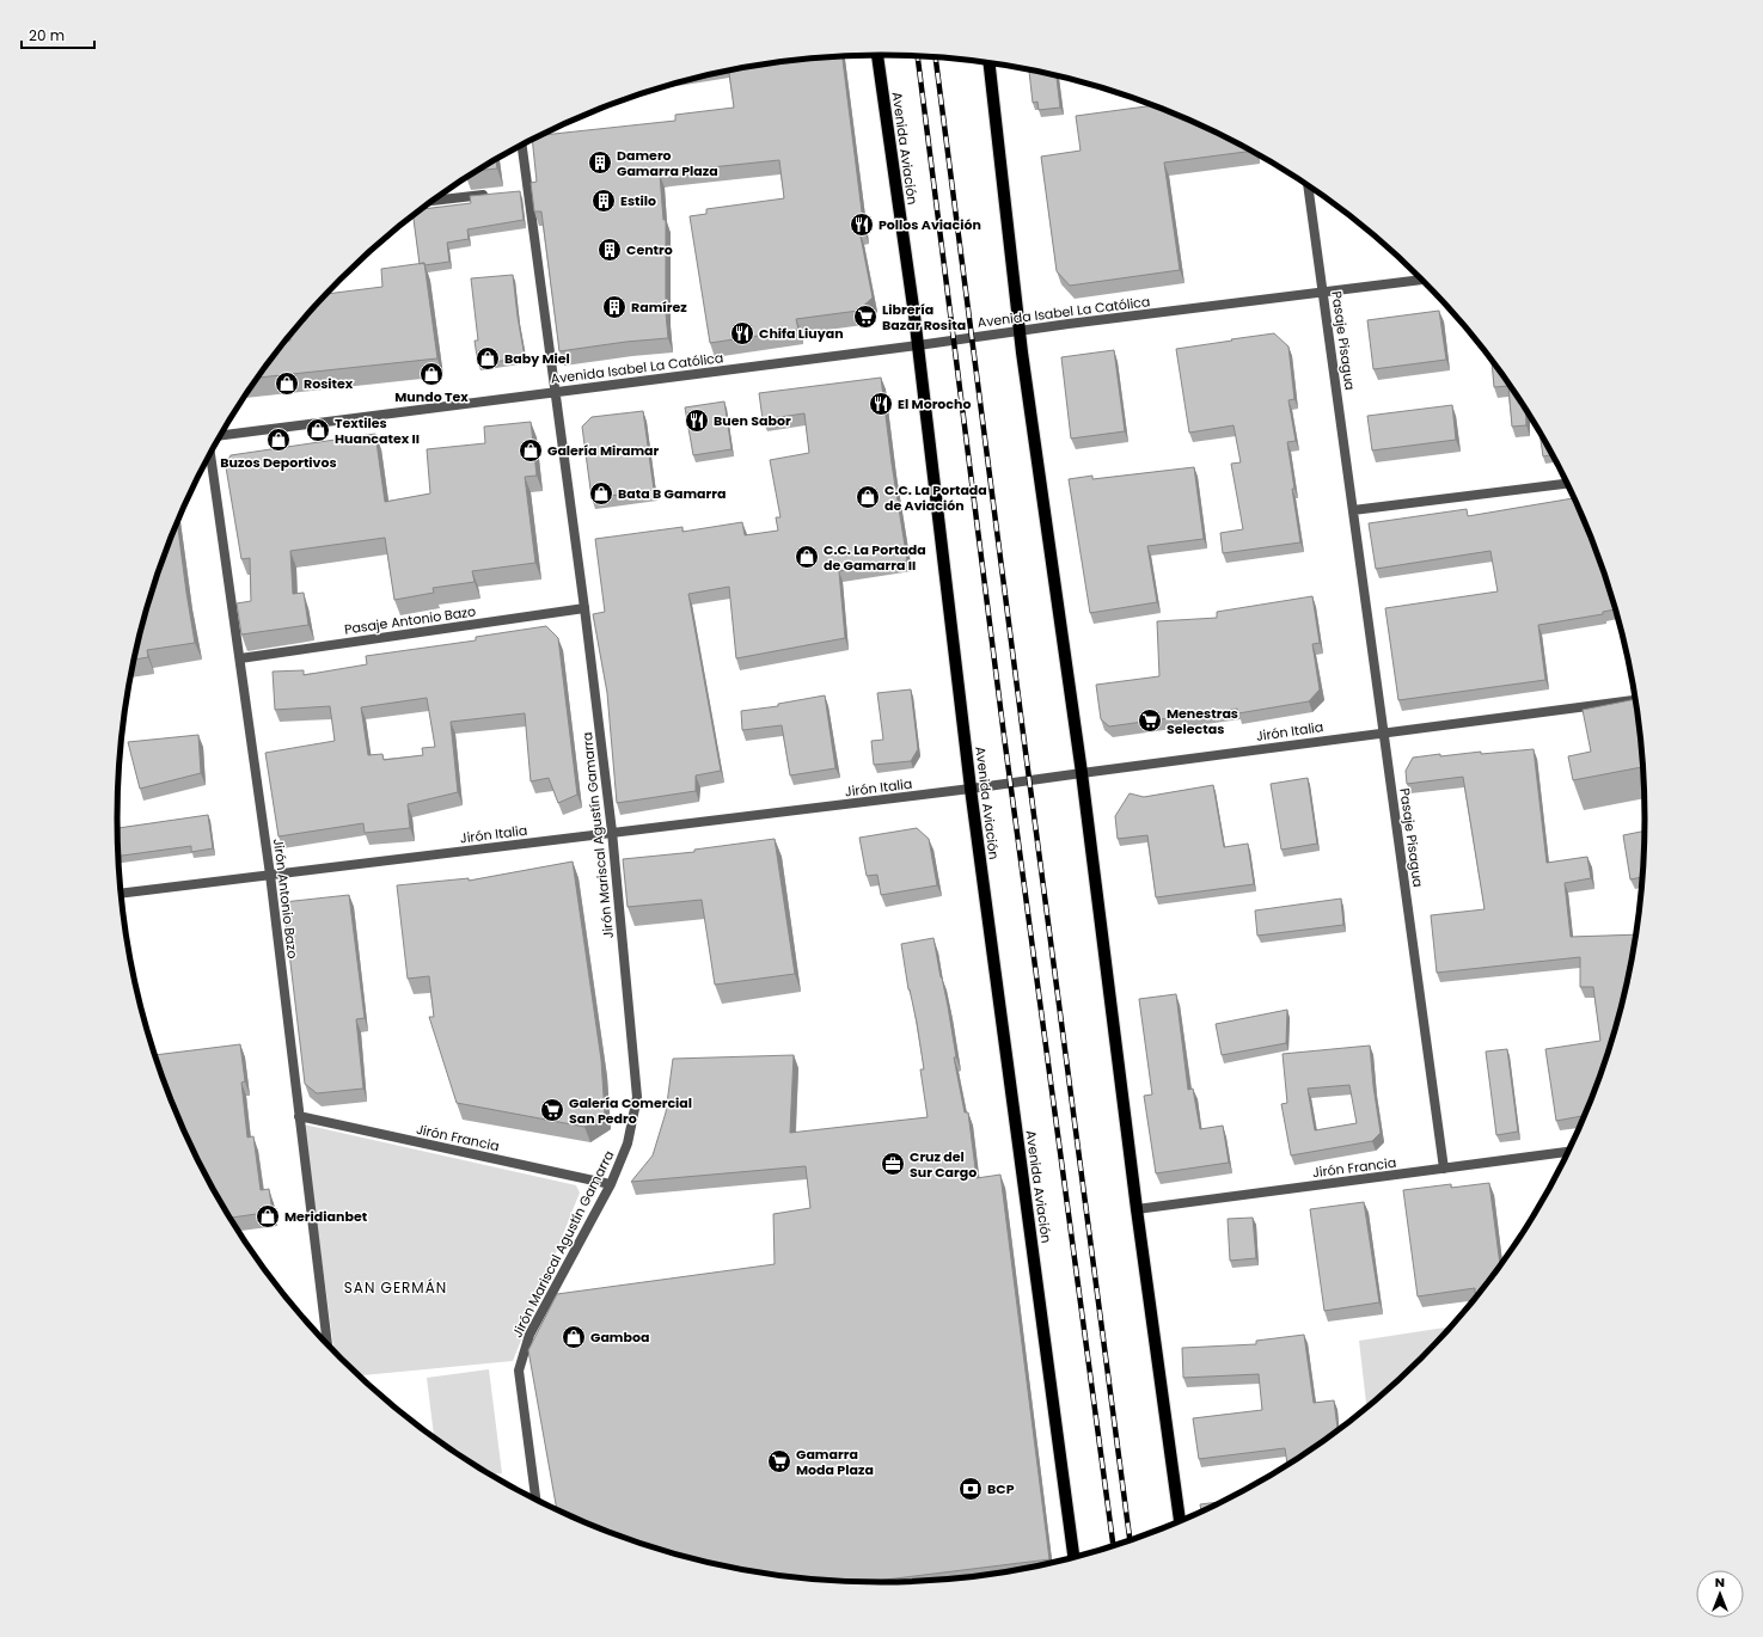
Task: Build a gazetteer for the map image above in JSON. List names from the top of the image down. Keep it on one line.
{"streets":{"main road":["Avenida Aviación"],"street":["Avenida Isabel La Católica","Pasaje Pisagua","Pasaje Antonio Bazo","Jirón Italia","Jirón Mariscal Agustín Gamarra","Jirón Antonio Bazo","Jirón Francia"]},"crossings":[["Avenida Aviación","Avenida Isabel La Católica"],["Avenida Aviación","Jirón Italia"],["Avenida Isabel La Católica","Pasaje Pisagua"],["Avenida Isabel La Católica","Jirón Mariscal Agustín Gamarra"],["Pasaje Pisagua","Jirón Italia"],["Pasaje Pisagua","Jirón Francia"],["Pasaje Antonio Bazo","Jirón Mariscal Agustín Gamarra"],["Pasaje Antonio Bazo","Jirón Antonio Bazo"],["Jirón Italia","Jirón Mariscal Agustín Gamarra"],["Jirón Italia","Jirón Antonio Bazo"],["Jirón Mariscal Agustín Gamarra","Jirón Francia"],["Jirón Antonio Bazo","Jirón Francia"]],"districts":["SAN GERMÁN"],"places":{"building":["Damero Gamarra Plaza","Estilo","Centro","Ramírez"],"restaurant":["Pollos Aviación","Chifa Liuyan","El Morocho","Buen Sabor"],"supermarket":["Librería Bazar Rosita","Menestras Selectas","Galería Comercial San Pedro","Gamarra Moda Plaza"],"shop":["Baby Miel","Mundo Tex","Rositex","Textiles Huancatex II","Buzos Deportivos","Galería Miramar","Bata B Gamarra","C.C. La Portada de Aviación","C.C. La Portada de Gamarra II","Meridianbet","Gamboa"],"office":["Cruz del Sur Cargo"],"bank":["BCP"]},"scale_bar":"20 m","north":"top"}
